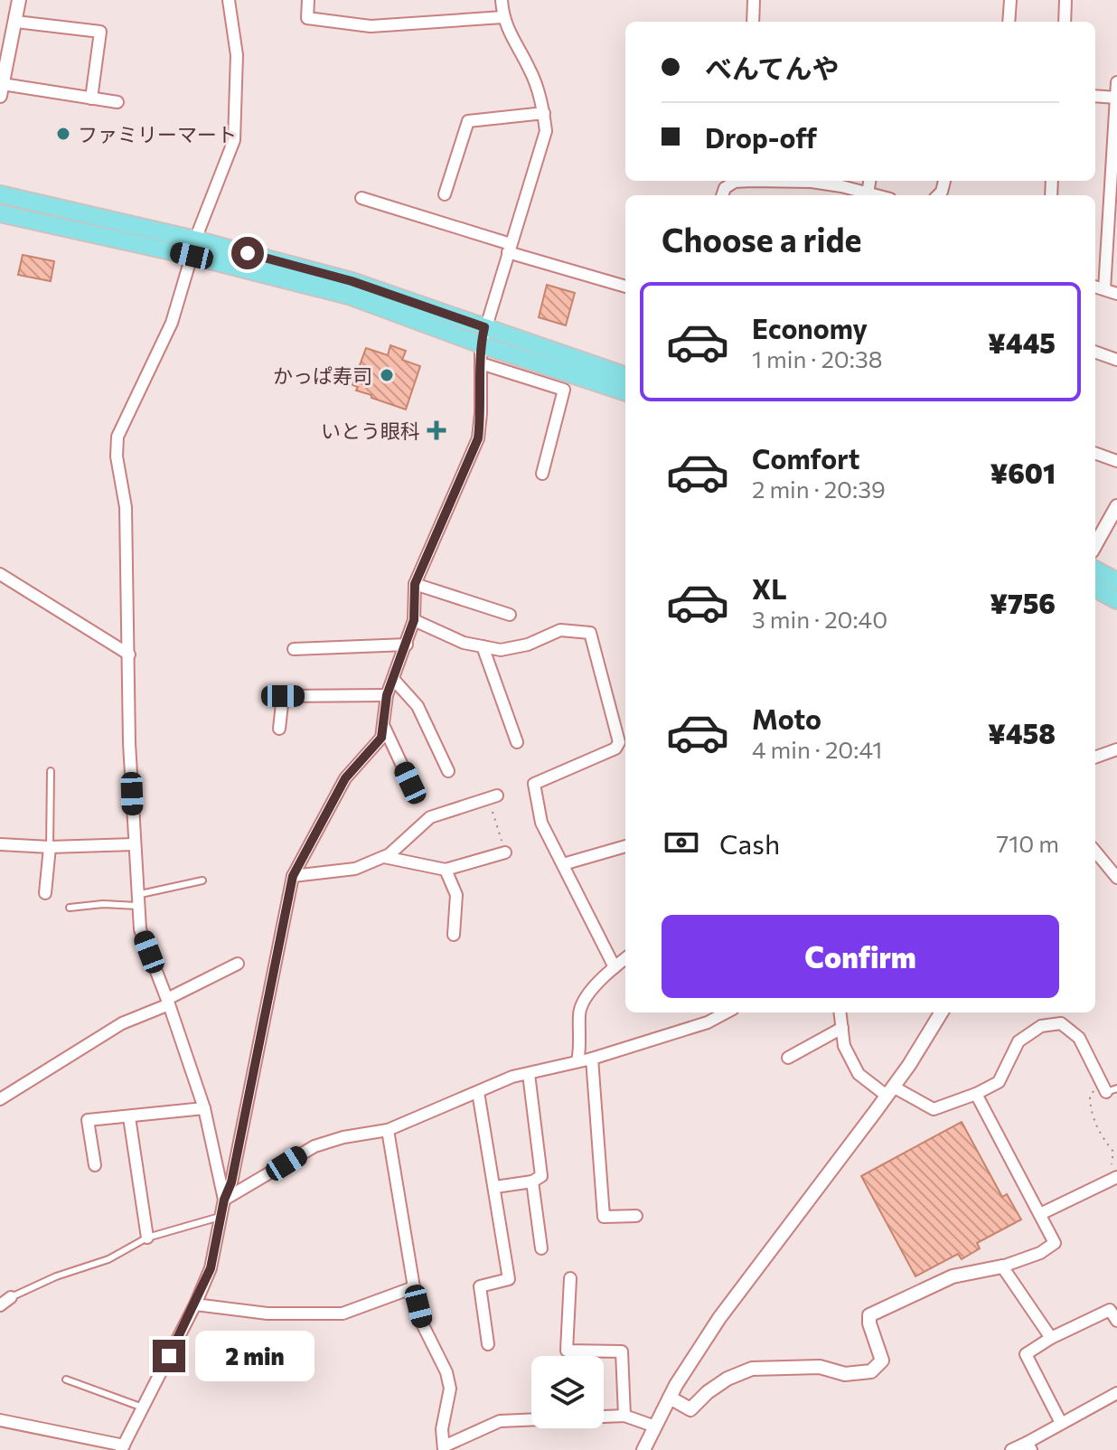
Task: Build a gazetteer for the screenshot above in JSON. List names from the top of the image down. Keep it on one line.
{"places":{"other":["ファミリーマート","かっぱ寿司"],"health":["いとう眼科"]},"page":{"banner":["べんてんや","Drop-off"],"heading":"Choose a ride","list":[{"name":"Economy","note":"1 min · 20:38","value":"¥445"},{"name":"Comfort","note":"2 min · 20:39","value":"¥601"},{"name":"XL","note":"3 min · 20:40","value":"¥756"},{"name":"Moto","note":"4 min · 20:41","value":"¥458"}],"pay":["Cash","710 m"],"buttons":"Confirm","bubble":"2 min"}}
